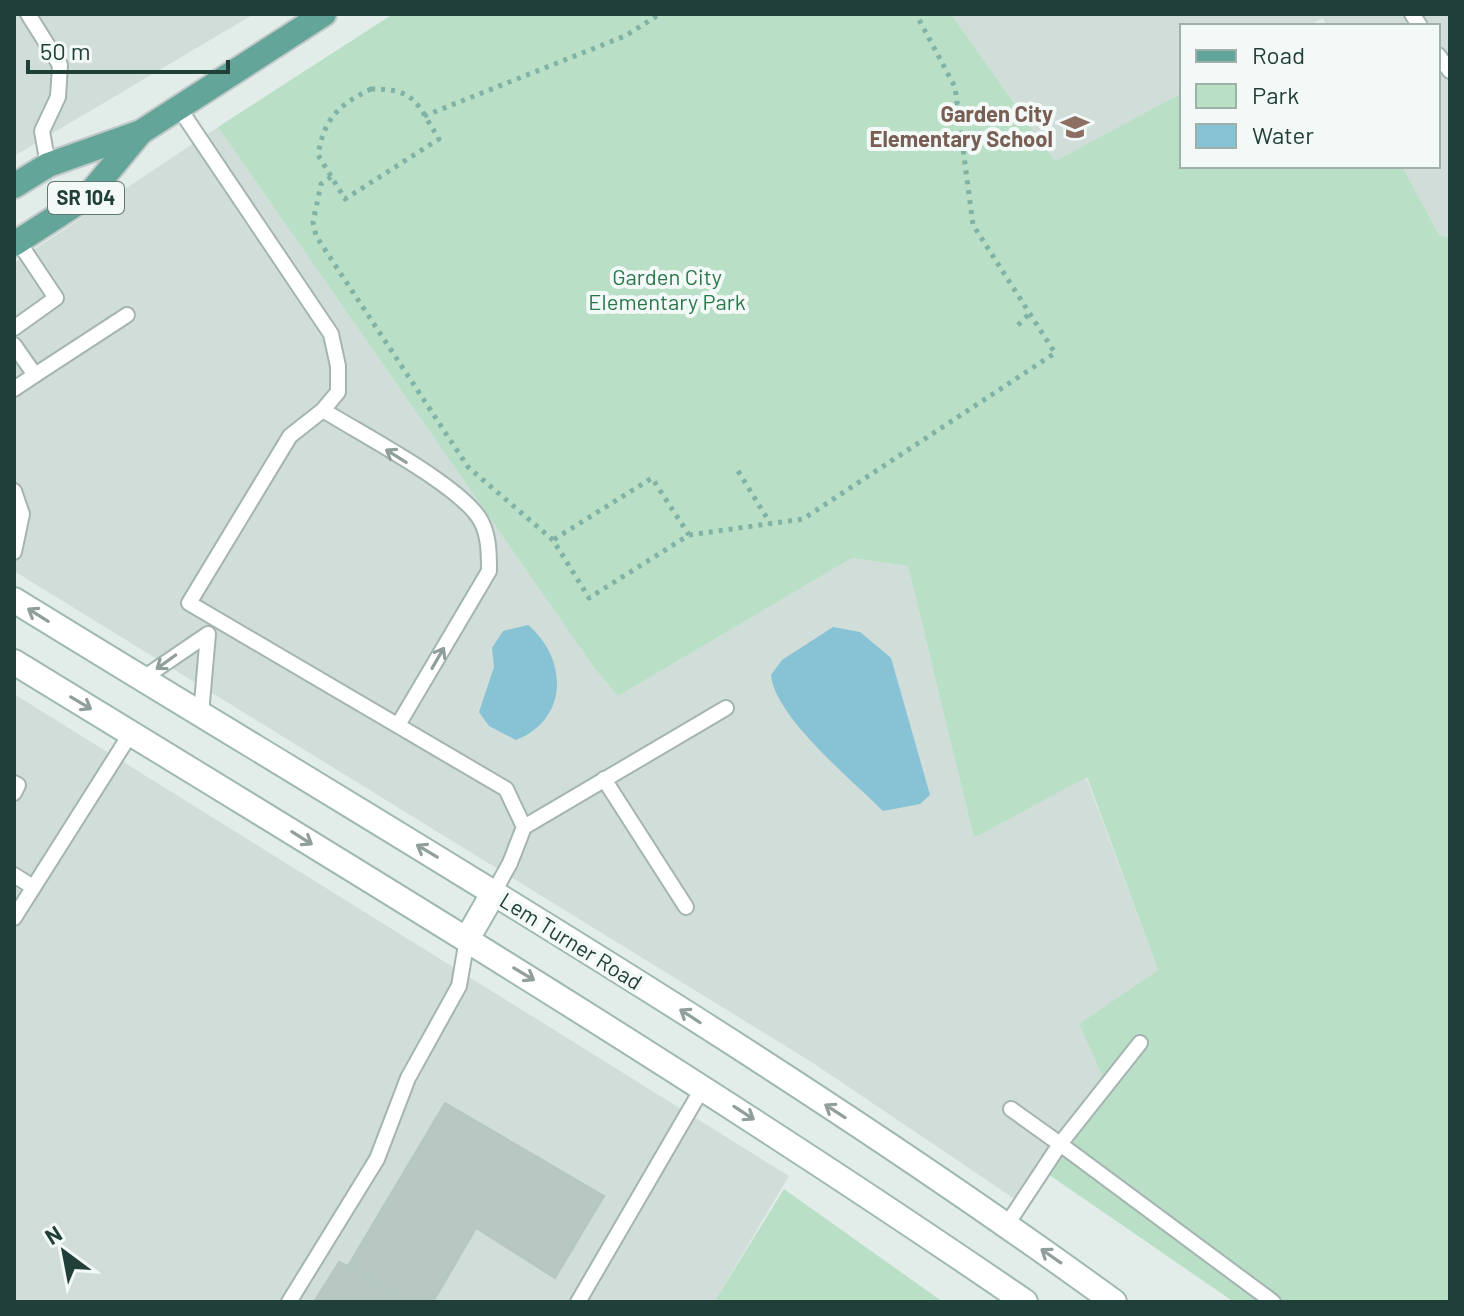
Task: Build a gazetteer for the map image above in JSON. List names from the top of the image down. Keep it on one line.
{"streets":{"main road":["SR 104","Lem Turner Road"]},"parks":["Garden City Elementary Park"],"places":{"school or university":["Garden City Elementary School"]},"legend":["Road","Park","Water"],"scale_bar":"50 m","north":"top left"}
